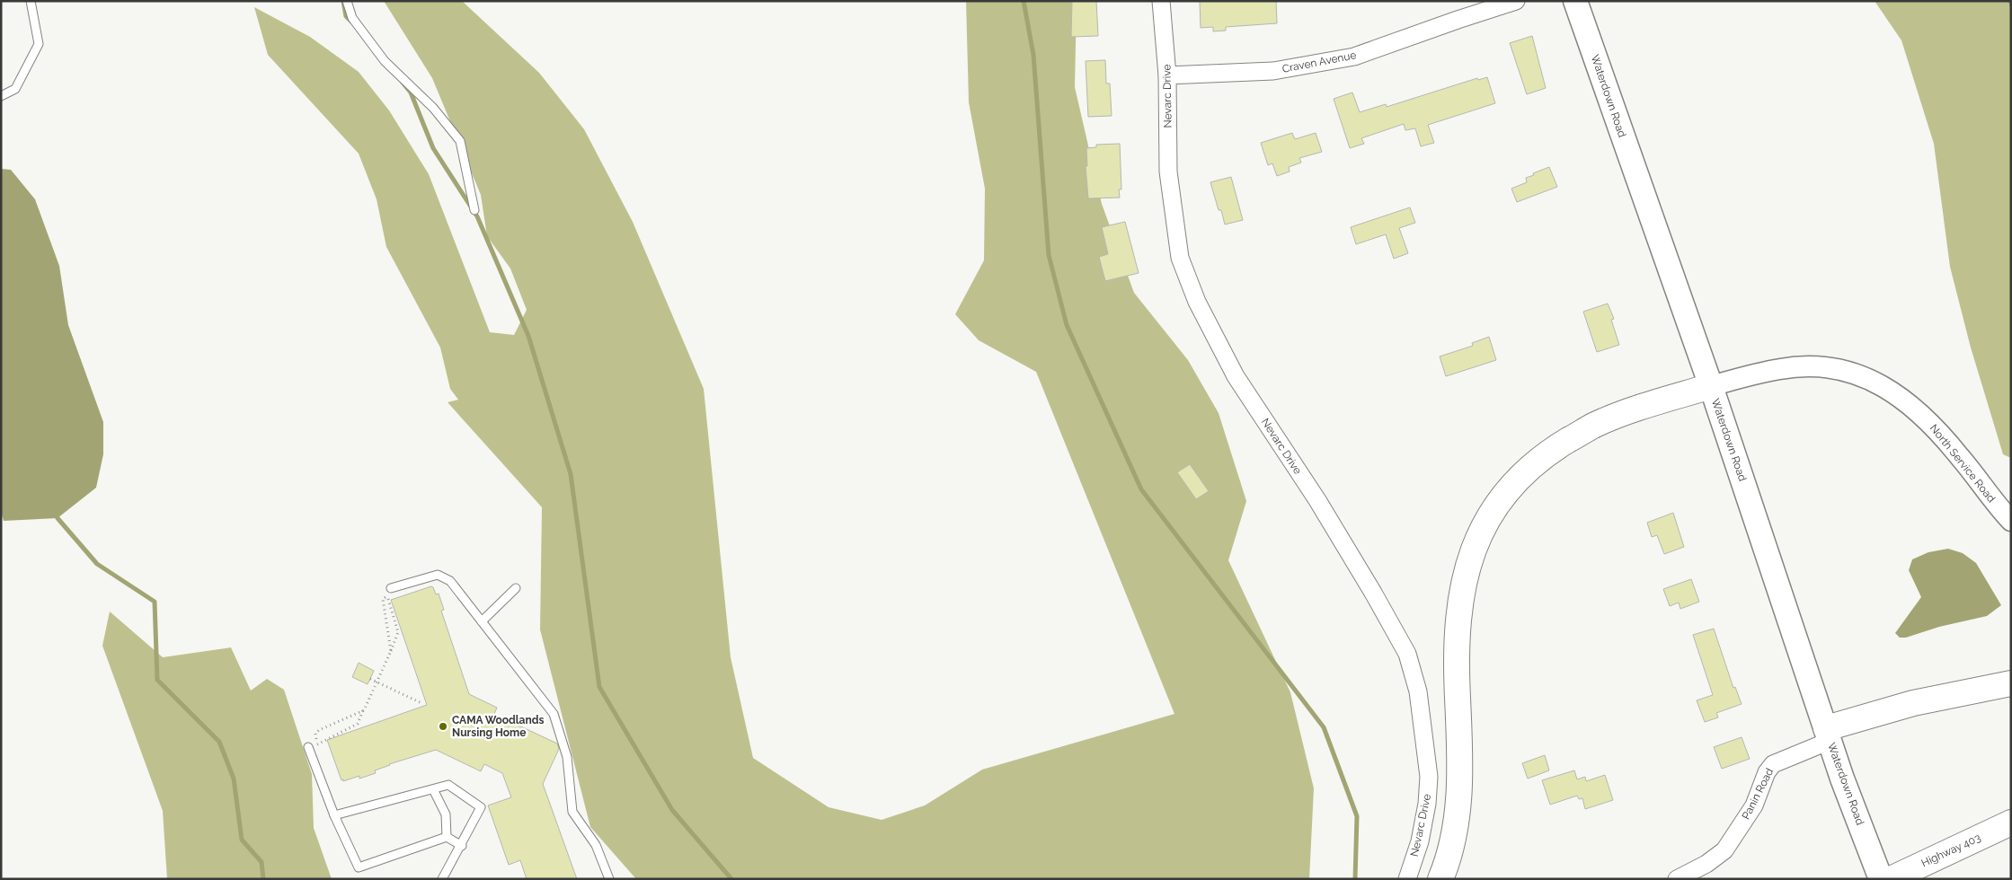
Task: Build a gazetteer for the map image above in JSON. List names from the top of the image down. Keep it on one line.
{"streets":{"highway":["Highway 403"],"main road":["Waterdown Road"],"street":["Craven Avenue","Nevarc Drive","North Service Road","Panin Road"]},"crossings":[["Craven Avenue","Nevarc Drive"],["Waterdown Road","North Service Road"],["Waterdown Road","Panin Road"]],"places":["CAMA Woodlands Nursing Home"]}
